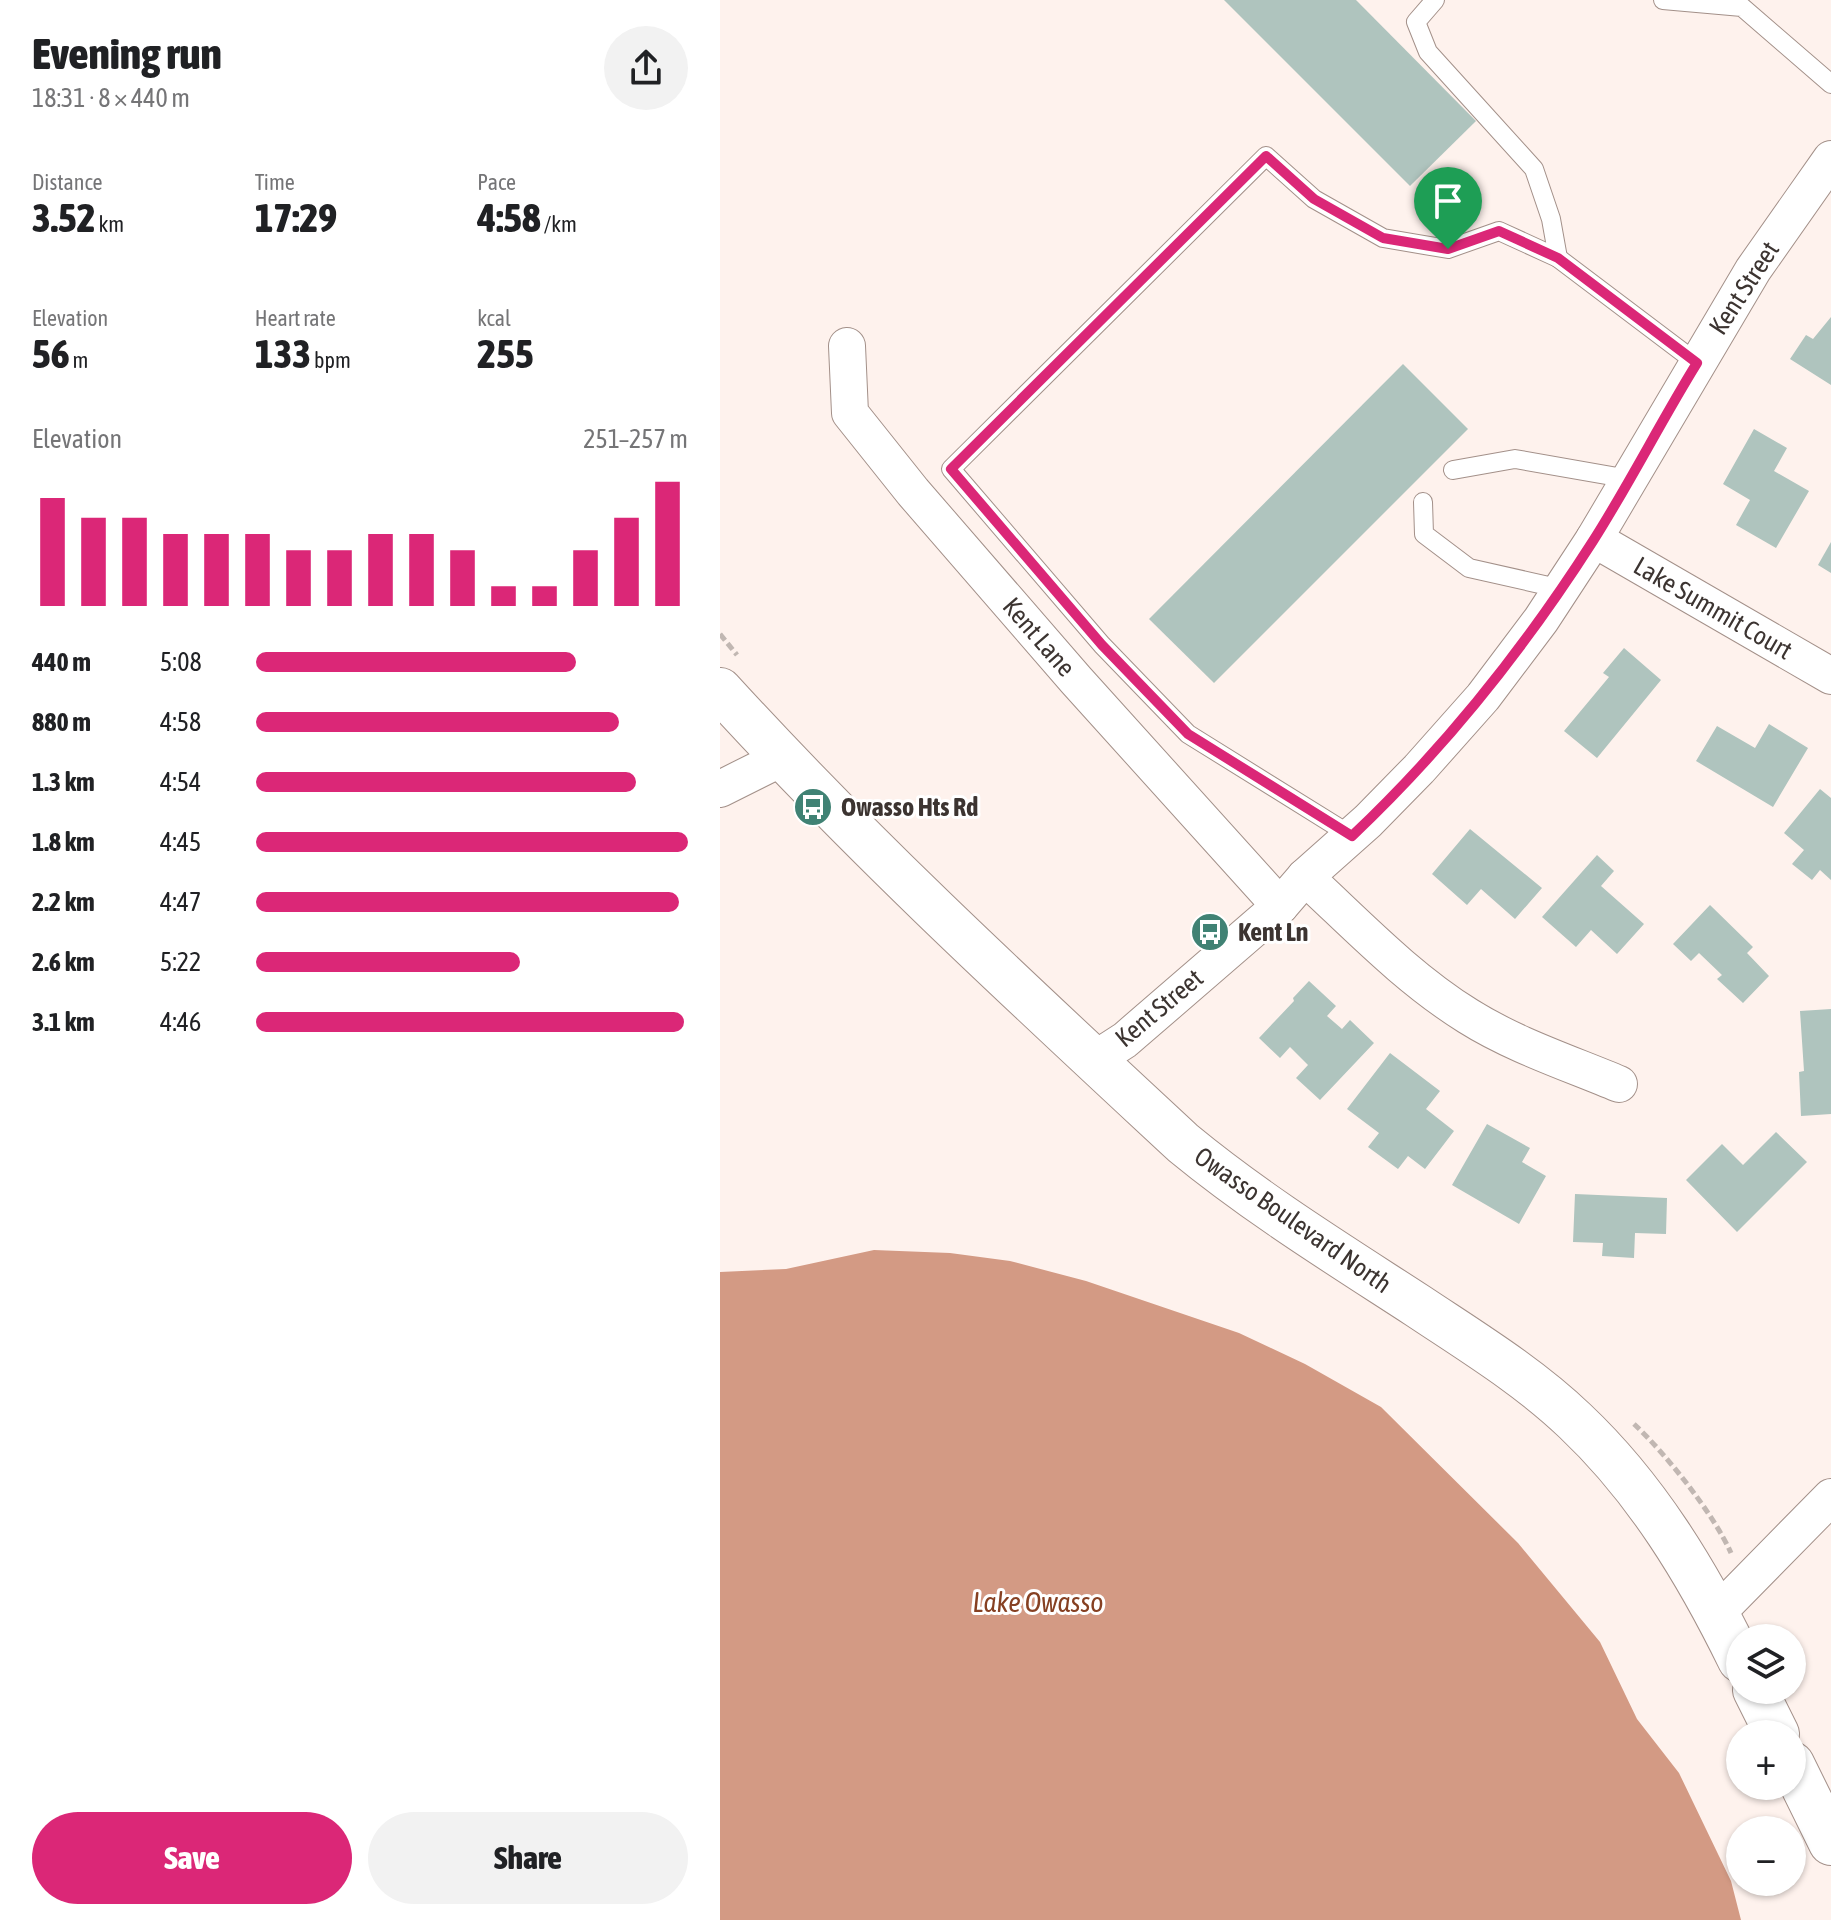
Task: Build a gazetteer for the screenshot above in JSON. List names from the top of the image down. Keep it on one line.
{"streets":{"street":["Kent Street","Lake Summit Court","Kent Lane","Owasso Boulevard North"]},"crossings":[["Kent Street","Lake Summit Court"],["Kent Street","Kent Lane"],["Kent Street","Owasso Boulevard North"]],"water":["Lake Owasso"],"places":{"bus stop":["Owasso Hts Rd","Kent Ln"]},"page":{"heading":["Evening run","18:31 · 8 × 440 m"],"stats":[["Distance","3.52 km"],["Time","17:29"],["Pace","4:58 /km"],["Elevation","56 m"],["Heart rate","133 bpm"],["kcal","255"]],"chart":["Elevation","251–257 m"],"list":[{"name":"440 m","note":"5:08"},{"name":"880 m","note":"4:58"},{"name":"1.3 km","note":"4:54"},{"name":"1.8 km","note":"4:45"},{"name":"2.2 km","note":"4:47"},{"name":"2.6 km","note":"5:22"},{"name":"3.1 km","note":"4:46"}],"map_buttons":["+","−"],"buttons":["Save","Share"]}}
